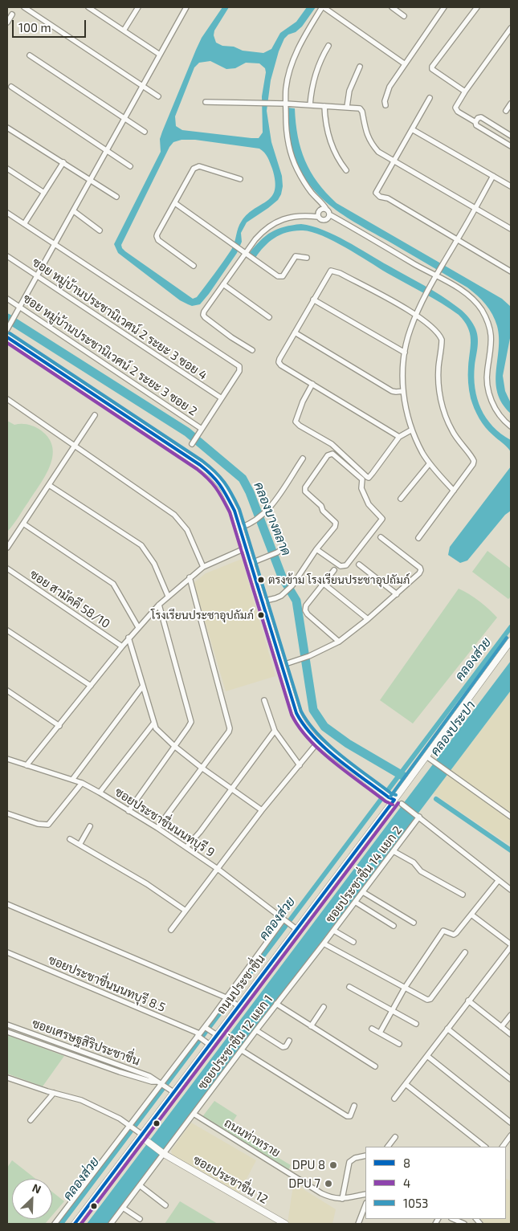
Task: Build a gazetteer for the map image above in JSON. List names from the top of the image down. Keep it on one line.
{"streets":{"main road":["ถนนประชาชื่น","ซอยประชาชื่น 12"],"street":["ซอย หมู่บ้านประชานิเวศน์ 2 ระยะ 3 ซอย 4","ซอย หมู่บ้านประชานิเวศน์ 2 ระยะ 3 ซอย 2","ซอย สามัคคี 58/10","ซอยประชาชื่นนนทบุรี 9","ซอยประชาชื่น 14 แยก 2","ซอยประชาชื่นนนทบุรี 8.5","ซอยเศรษฐสิริประชาชื่น","ซอยประชาชื่น 12 แยก 1","ถนนท่าทราย"]},"crossings":[["ซอยประชาชื่นนนทบุรี 9","ถนนประชาชื่น"],["ซอยประชาชื่น 14 แยก 2","ซอยประชาชื่น 12 แยก 1"],["ซอยประชาชื่นนนทบุรี 8.5","ถนนประชาชื่น"],["ถนนประชาชื่น","ซอยเศรษฐสิริประชาชื่น"],["ถนนประชาชื่น","ซอยประชาชื่น 12"],["ซอยประชาชื่น 12 แยก 1","ถนนท่าทราย"],["ซอยประชาชื่น 12 แยก 1","ซอยประชาชื่น 12"]],"water":["คลองบางตลาด","คลองส่วย","คลองประปา"],"places":["ตรงข้าม โรงเรียนประชาอุปถัมภ์","โรงเรียนประชาอุปถัมภ์","DPU 8","DPU 7"],"lines":["transit line 1053","transit line 8","transit line 4"],"legend":["8","4","1053"],"scale_bar":"100 m","north":"top right"}
